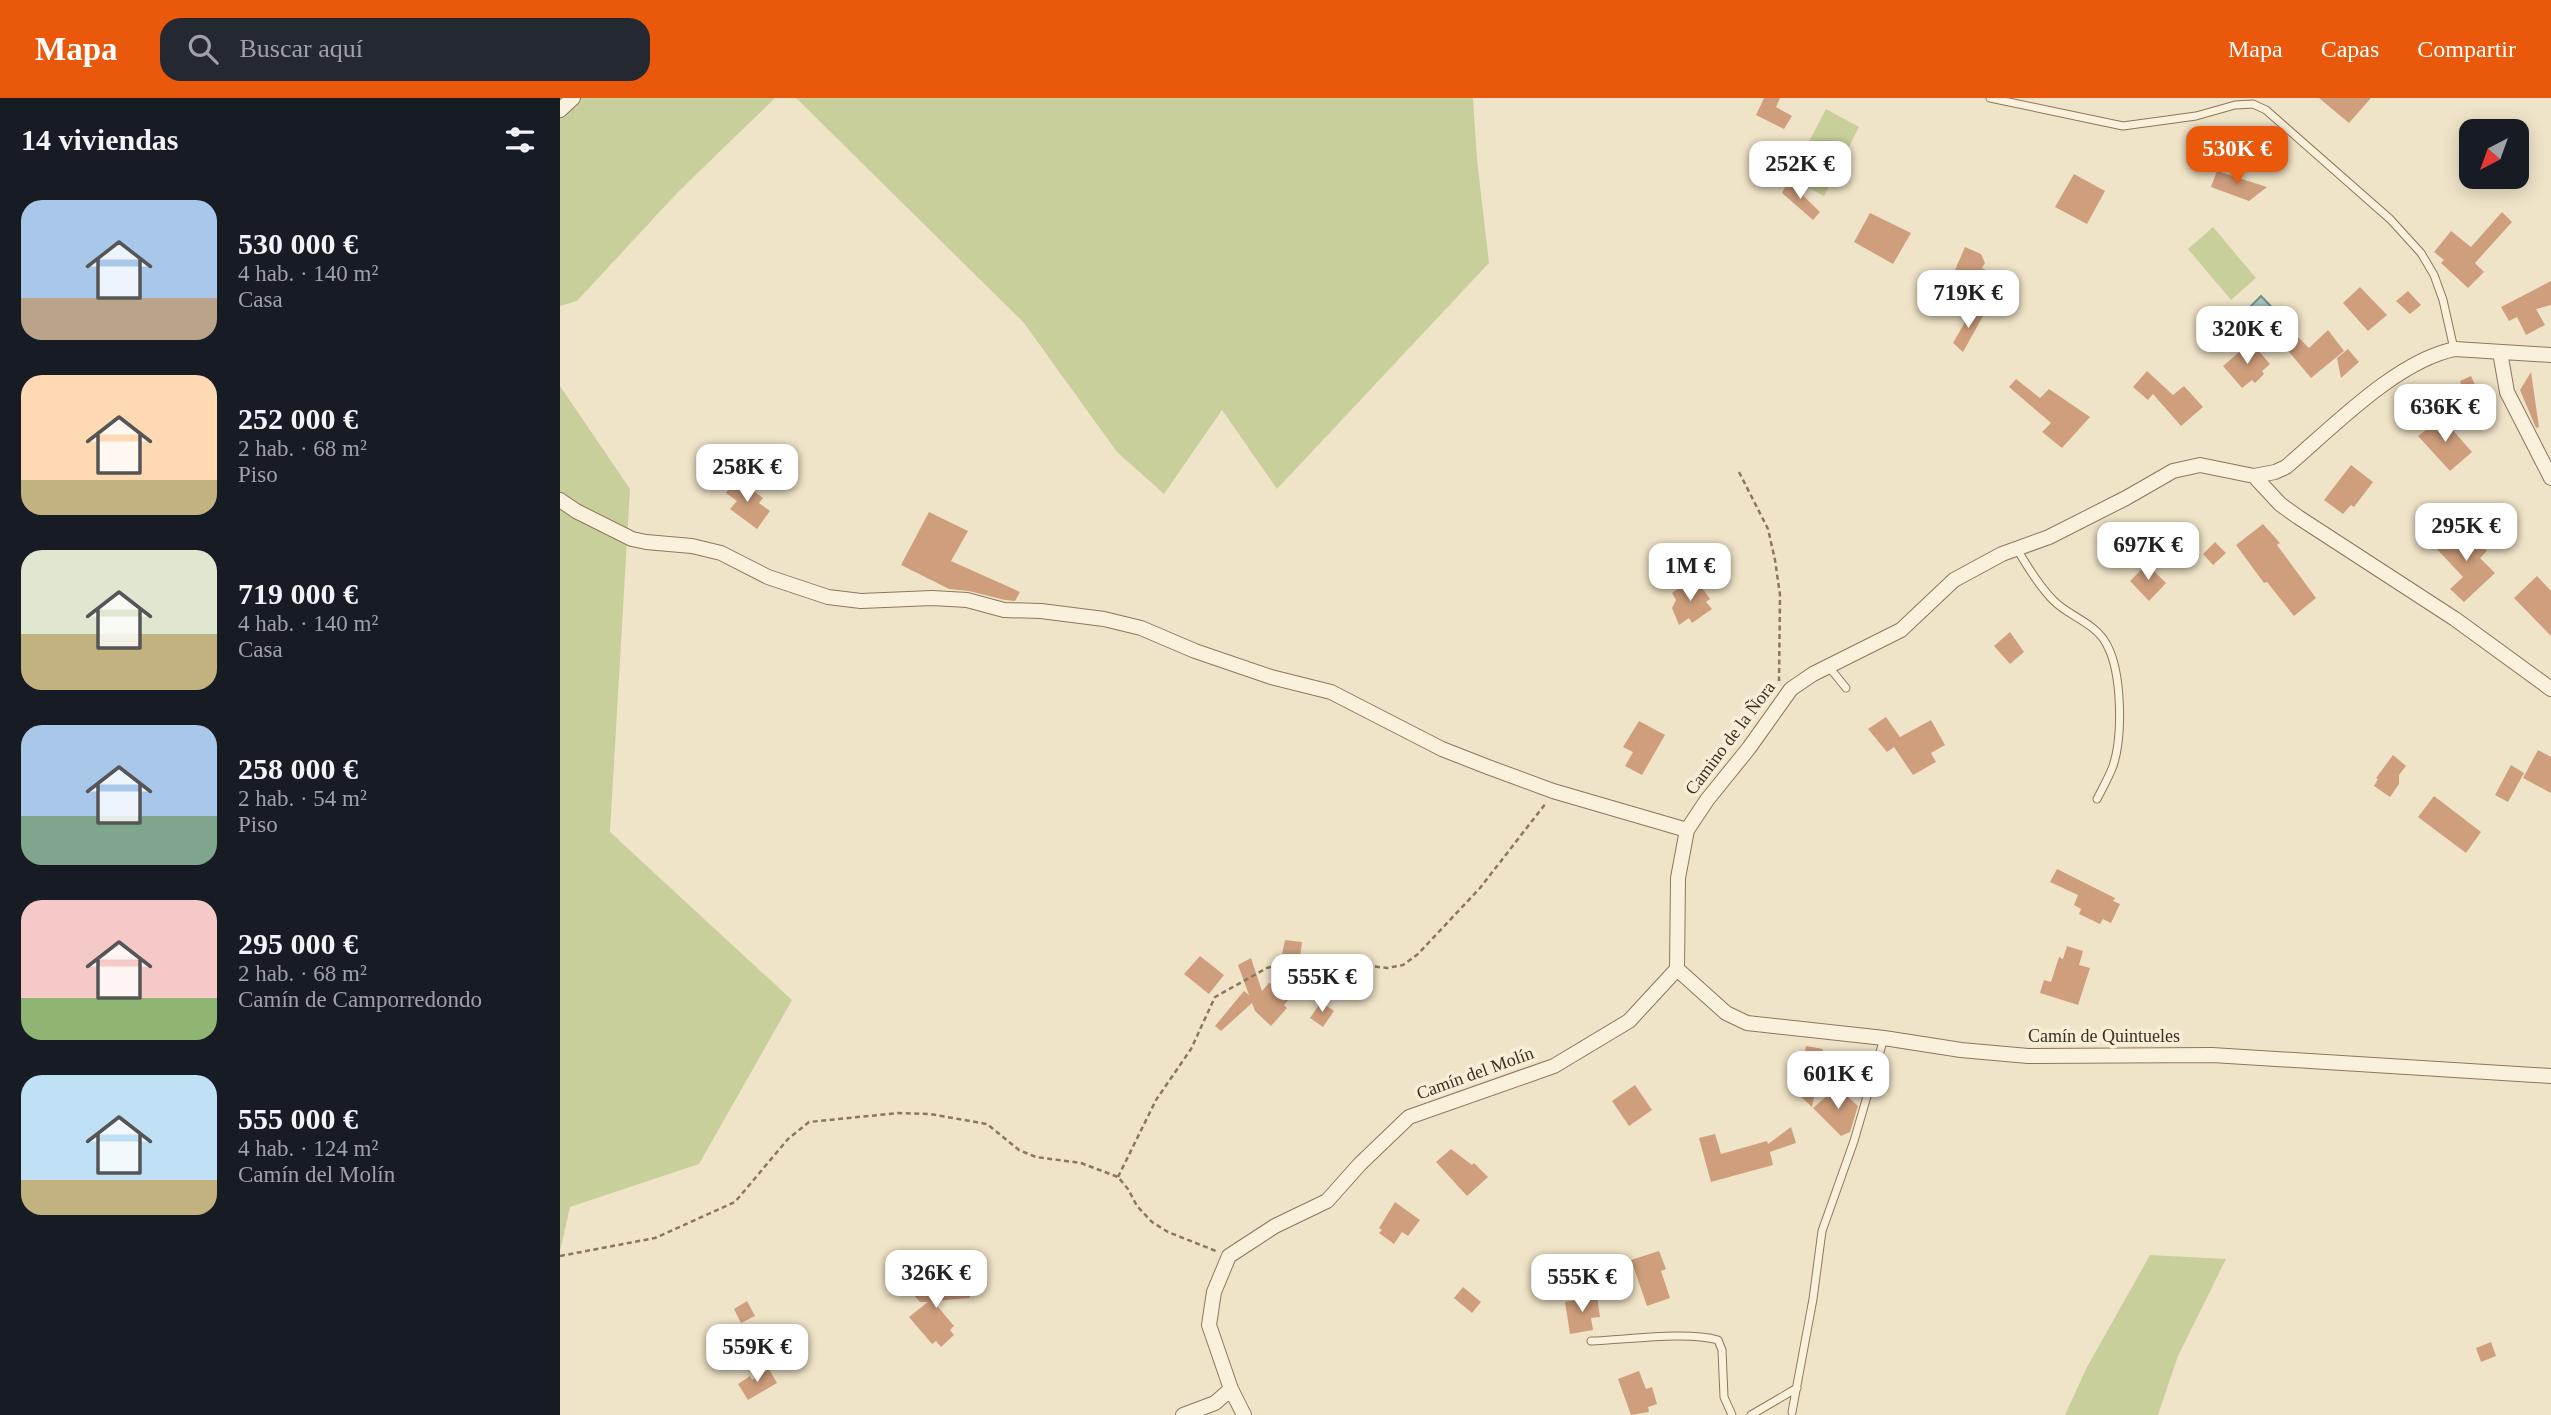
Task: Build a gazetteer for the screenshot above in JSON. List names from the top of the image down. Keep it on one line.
{"streets":{"street":["Camino de la Ñora","Camín de Quintueles","Camín del Molín"]},"crossings":[["Camín de Quintueles","Camín del Molín"]],"north":"bottom left","page":{"header":"Mapa","search":"Buscar aquí","nav":["Mapa","Capas","Compartir"],"heading":"14 viviendas","price":["530K €","252K €","719K €","320K €","636K €","258K €","295K €","697K €","1M €","555K €","601K €","326K €","555K €","559K €"],"list":[{"name":"530 000 €","note":"4 hab. · 140 m² · Casa"},{"name":"252 000 €","note":"2 hab. · 68 m² · Piso"},{"name":"719 000 €","note":"4 hab. · 140 m² · Casa"},{"name":"258 000 €","note":"2 hab. · 54 m² · Piso"},{"name":"295 000 €","note":"2 hab. · 68 m² · Camín de Camporredondo"},{"name":"555 000 €","note":"4 hab. · 124 m² · Camín del Molín"}]}}
